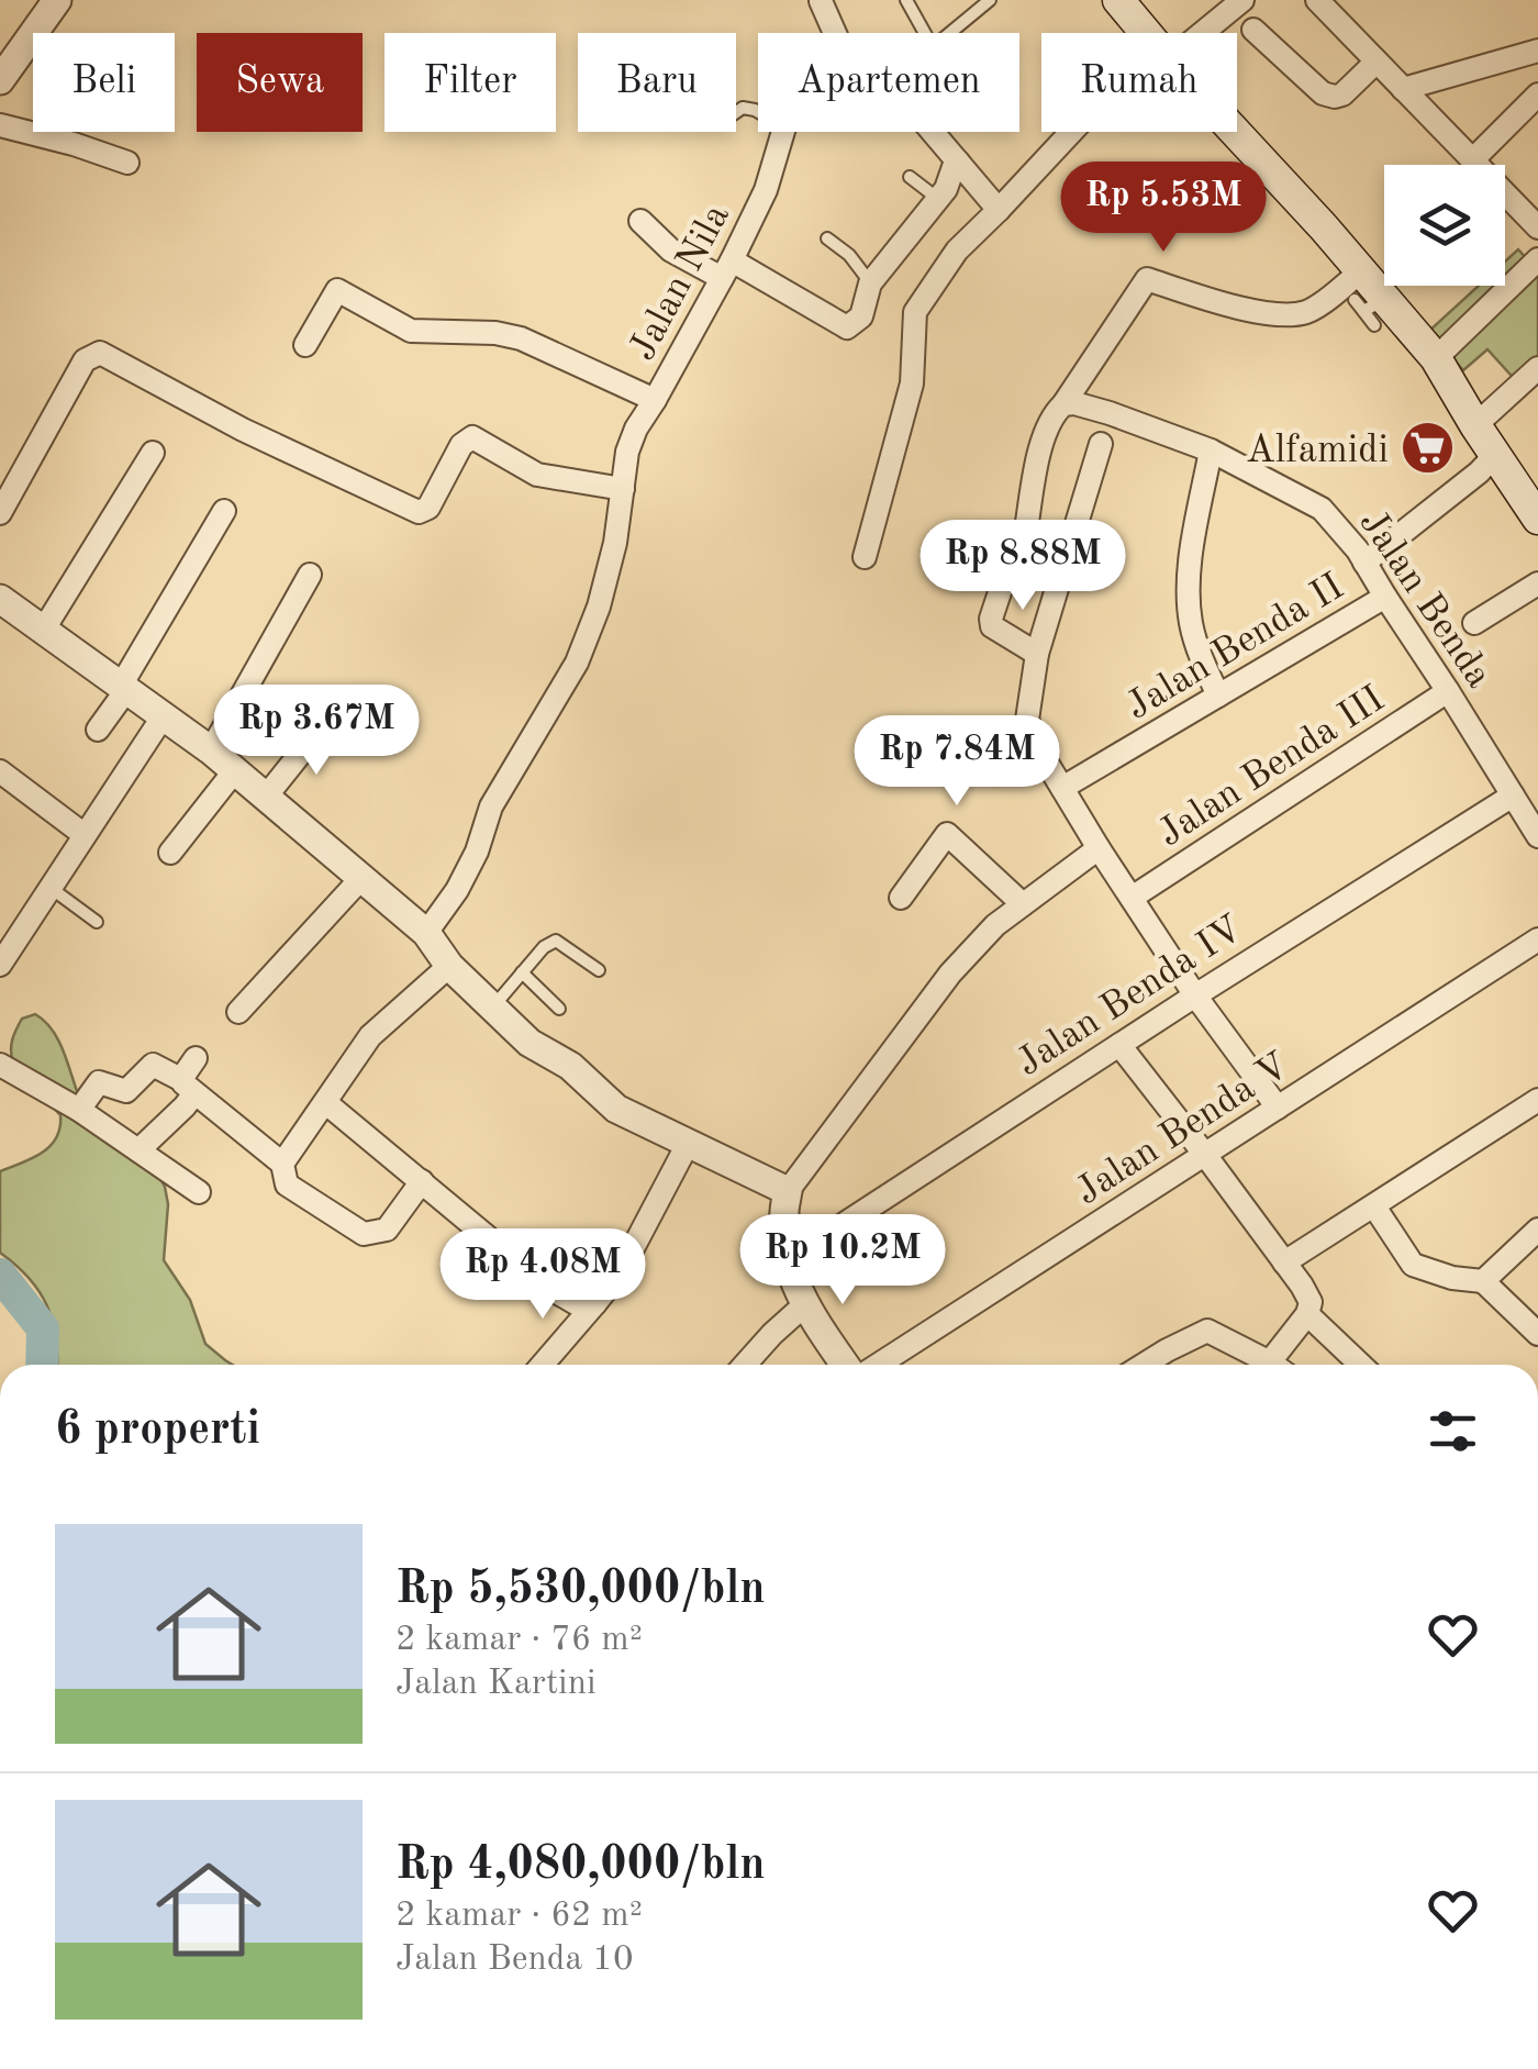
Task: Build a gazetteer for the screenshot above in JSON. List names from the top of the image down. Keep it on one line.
{"streets":{"street":["Jalan Nila","Jalan Benda","Jalan Benda II","Jalan Benda III","Jalan Benda IV","Jalan Benda V"]},"crossings":[["Jalan Benda","Jalan Benda II"],["Jalan Benda","Jalan Benda III"],["Jalan Benda","Jalan Benda IV"]],"places":{"supermarket":["Alfamidi"]},"page":{"chip":["Beli","Sewa","Filter","Baru","Apartemen","Rumah"],"price":["Rp 5.53M","Rp 8.88M","Rp 3.67M","Rp 7.84M","Rp 10.2M","Rp 4.08M"],"heading":"6 properti","list":[{"name":"Rp 5,530,000/bln","note":"2 kamar · 76 m² · Jalan Kartini"},{"name":"Rp 4,080,000/bln","note":"2 kamar · 62 m² · Jalan Benda 10"}]}}
